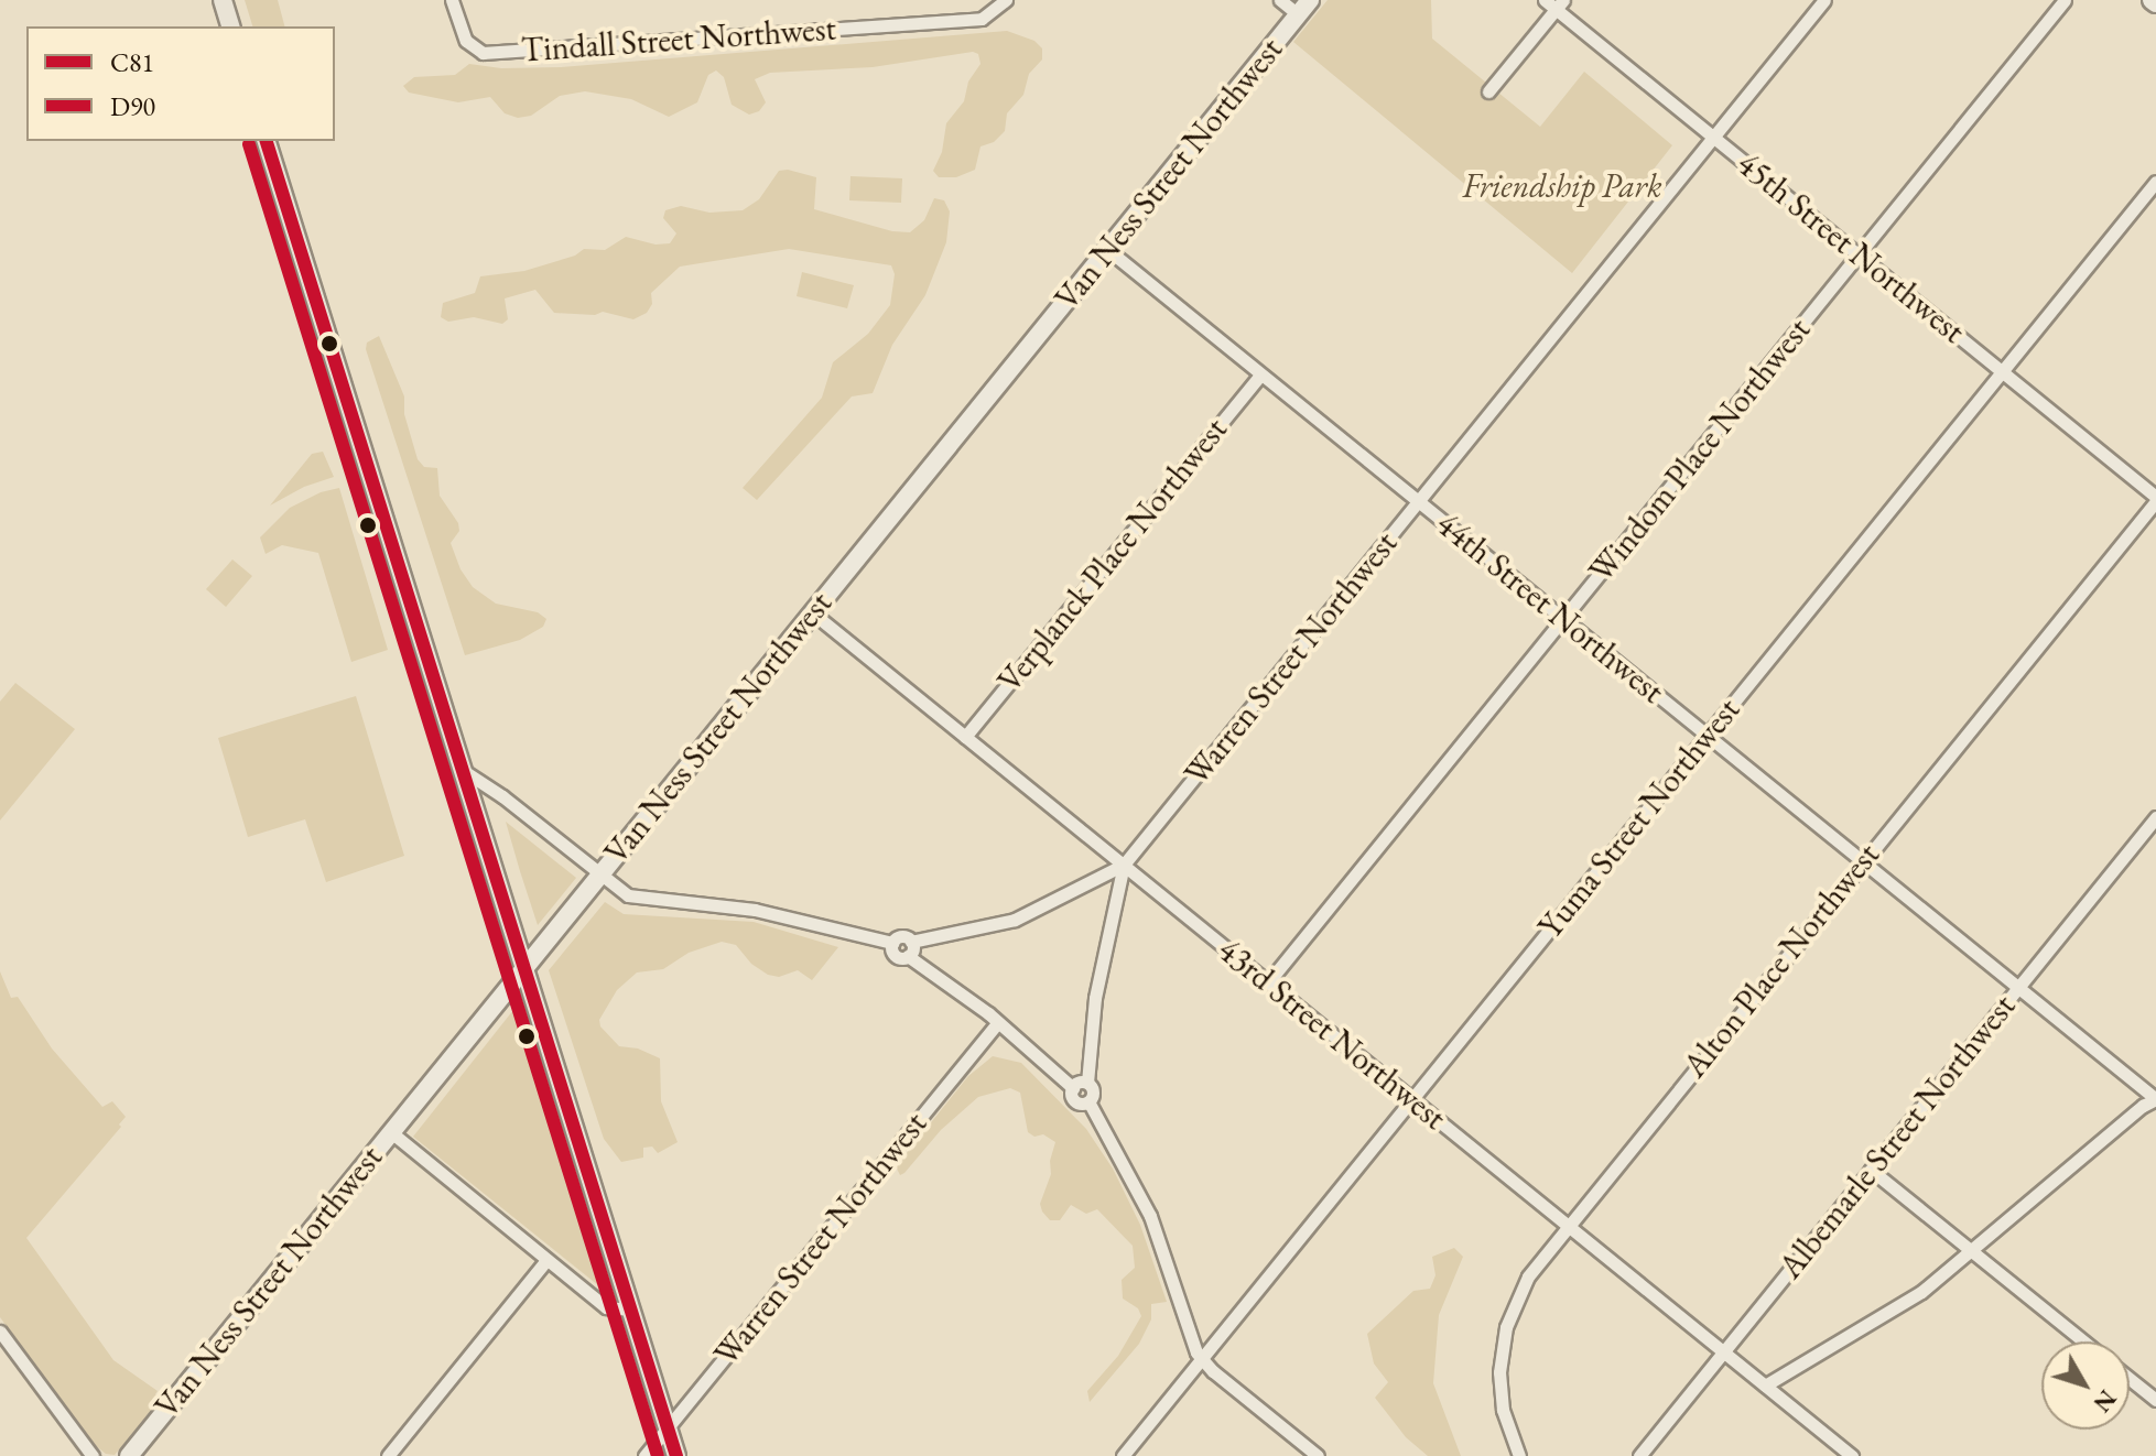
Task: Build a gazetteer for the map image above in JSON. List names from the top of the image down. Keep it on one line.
{"streets":{"street":["Tindall Street Northwest","Van Ness Street Northwest","45th Street Northwest","Windom Place Northwest","Verplanck Place Northwest","44th Street Northwest","Warren Street Northwest","Yuma Street Northwest","Alton Place Northwest","43rd Street Northwest","Albemarle Street Northwest"]},"crossings":[["Van Ness Street Northwest","44th Street Northwest"],["Van Ness Street Northwest","43rd Street Northwest"],["45th Street Northwest","Windom Place Northwest"],["45th Street Northwest","Warren Street Northwest"],["45th Street Northwest","Yuma Street Northwest"],["45th Street Northwest","Alton Place Northwest"],["Windom Place Northwest","44th Street Northwest"],["Windom Place Northwest","43rd Street Northwest"],["Verplanck Place Northwest","44th Street Northwest"],["Verplanck Place Northwest","43rd Street Northwest"],["44th Street Northwest","Warren Street Northwest"],["44th Street Northwest","Yuma Street Northwest"],["44th Street Northwest","Alton Place Northwest"],["44th Street Northwest","Albemarle Street Northwest"],["Warren Street Northwest","43rd Street Northwest"],["Yuma Street Northwest","43rd Street Northwest"],["Alton Place Northwest","43rd Street Northwest"],["43rd Street Northwest","Albemarle Street Northwest"]],"parks":["Friendship Park"],"lines":["transit line C81","transit line D90"],"legend":["C81","D90"],"north":"bottom right"}
